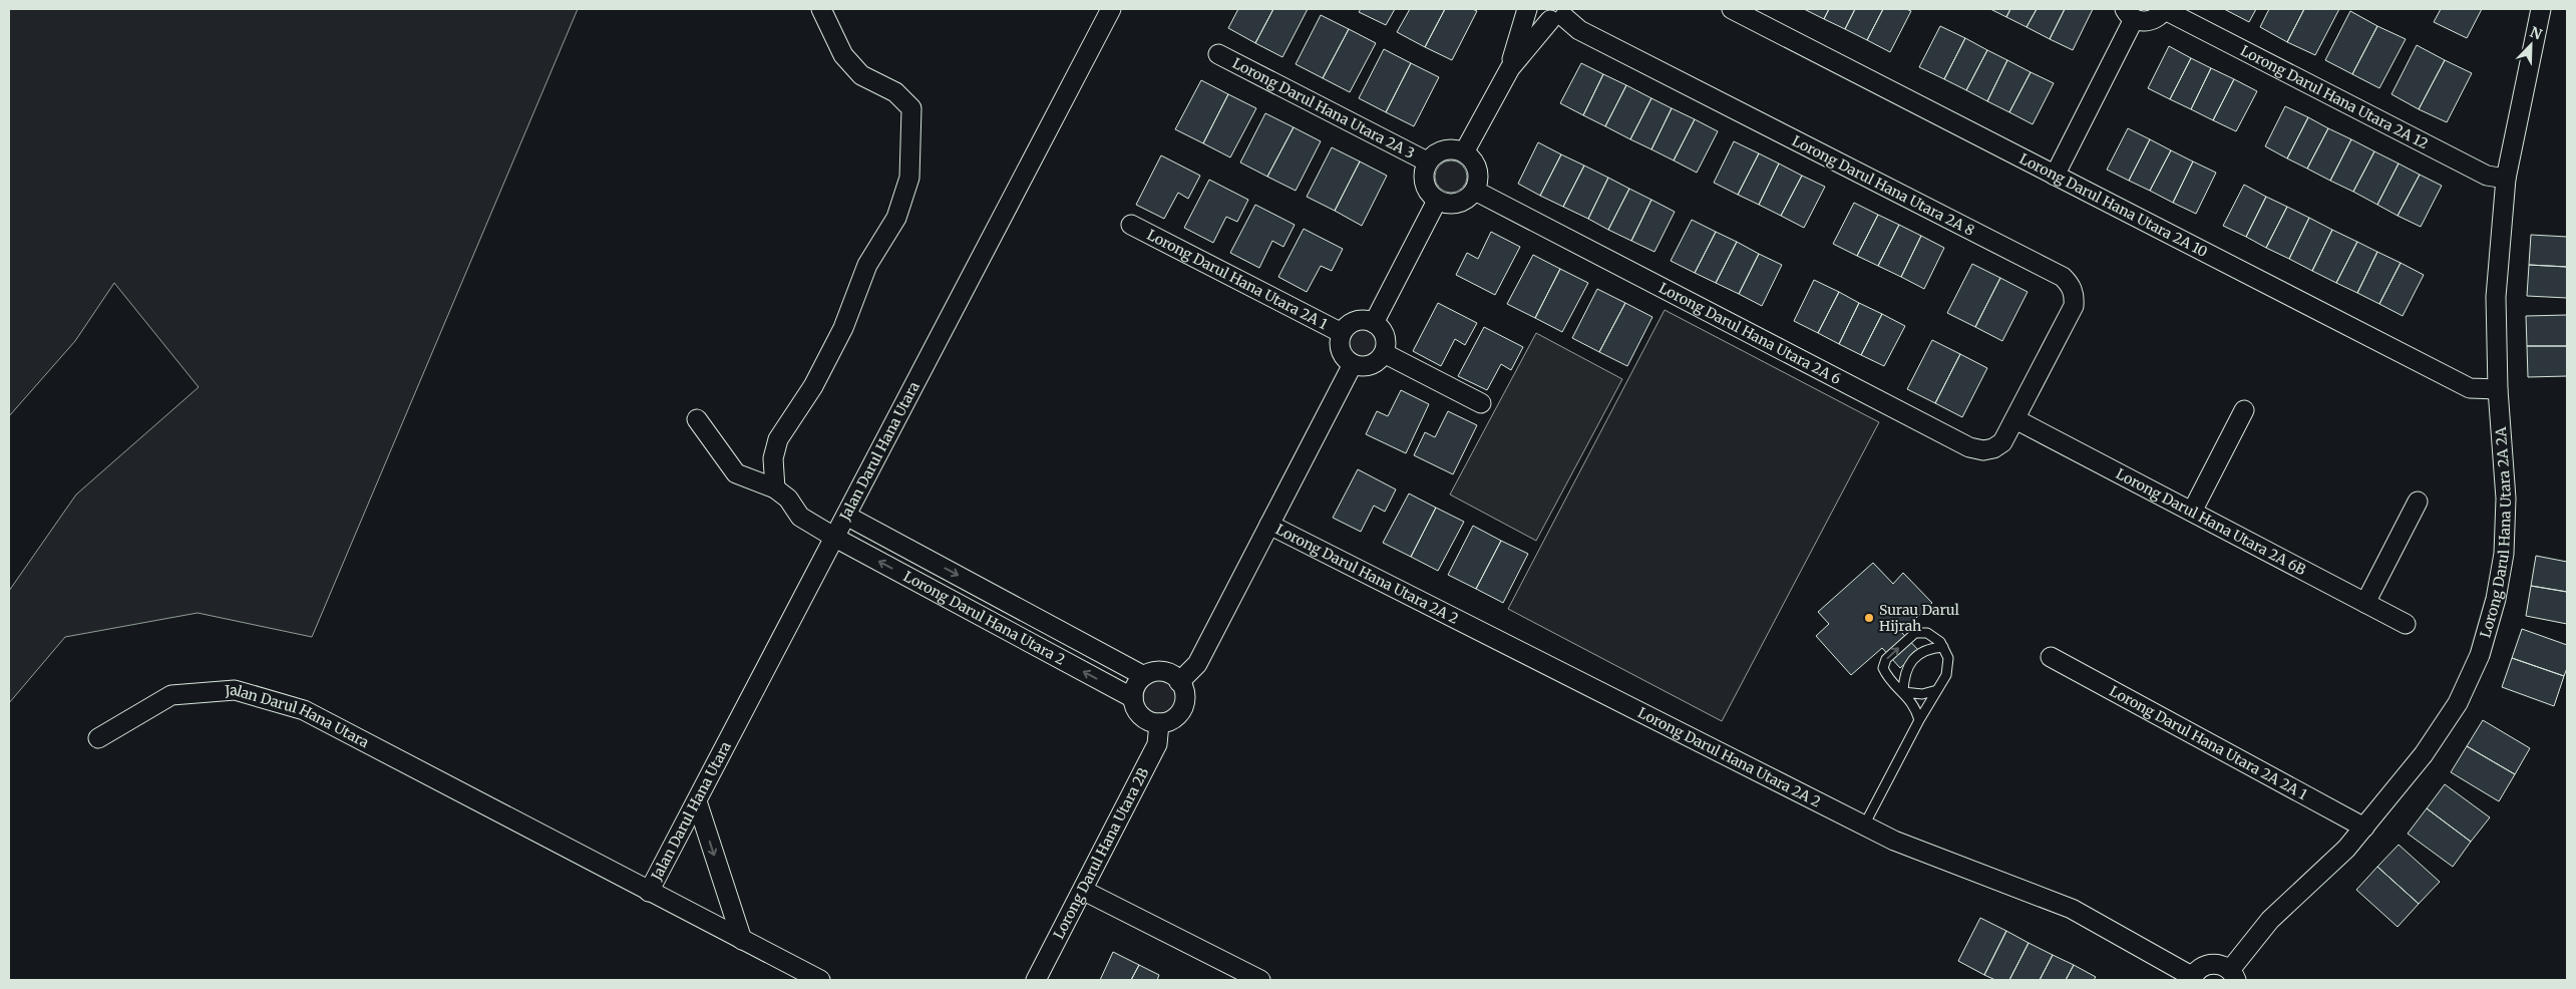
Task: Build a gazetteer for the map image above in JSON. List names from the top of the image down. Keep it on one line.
{"streets":{"street":["Lorong Darul Hana Utara 2A 12","Lorong Darul Hana Utara 2A 3","Lorong Darul Hana Utara 2A 8","Lorong Darul Hana Utara 2A 10","Lorong Darul Hana Utara 2A 1","Lorong Darul Hana Utara 2A 6","Jalan Darul Hana Utara","Lorong Darul Hana Utara 2A 6B","Lorong Darul Hana Utara 2A 2A","Lorong Darul Hana Utara 2A 2","Lorong Darul Hana Utara 2","Lorong Darul Hana Utara 2A 2A 1","Lorong Darul Hana Utara 2B"]},"crossings":[["Lorong Darul Hana Utara 2A 12","Lorong Darul Hana Utara 2A 2A"],["Lorong Darul Hana Utara 2A 3","Lorong Darul Hana Utara 2A 6"],["Lorong Darul Hana Utara 2A 8","Lorong Darul Hana Utara 2A 6"],["Lorong Darul Hana Utara 2A 8","Lorong Darul Hana Utara 2A 6B"],["Lorong Darul Hana Utara 2A 10","Lorong Darul Hana Utara 2A 2A"],["Lorong Darul Hana Utara 2A 6","Lorong Darul Hana Utara 2A 6B"],["Jalan Darul Hana Utara","Lorong Darul Hana Utara 2"],["Lorong Darul Hana Utara 2A 2A","Lorong Darul Hana Utara 2A 2A 1"],["Lorong Darul Hana Utara 2","Lorong Darul Hana Utara 2B"]],"places":["Surau Darul Hijrah"],"north":"top right"}
